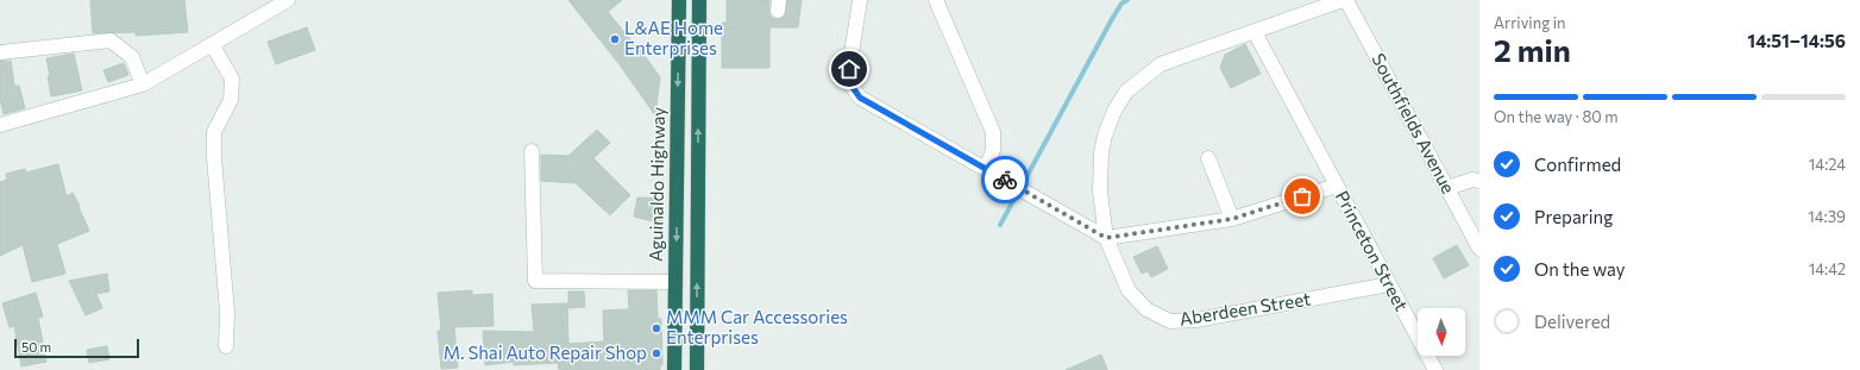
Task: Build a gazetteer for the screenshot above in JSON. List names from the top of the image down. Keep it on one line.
{"streets":{"highway":["Aguinaldo Highway"],"street":["Southfields Avenue","Princeton Street","Aberdeen Street"]},"crossings":[["Princeton Street","Aberdeen Street"]],"places":["L&AE Home Enterprises","MMM Car Accessories Enterprises","M. Shai Auto Repair Shop"],"scale_bar":"50 m","north":"bottom","page":{"heading":["2 min","Arriving in","14:51–14:56"],"bar":"On the way · 80 m","list":[["Confirmed","14:24"],["Preparing","14:39"],["On the way","14:42"],"Delivered"],"scale":"50 m"}}
